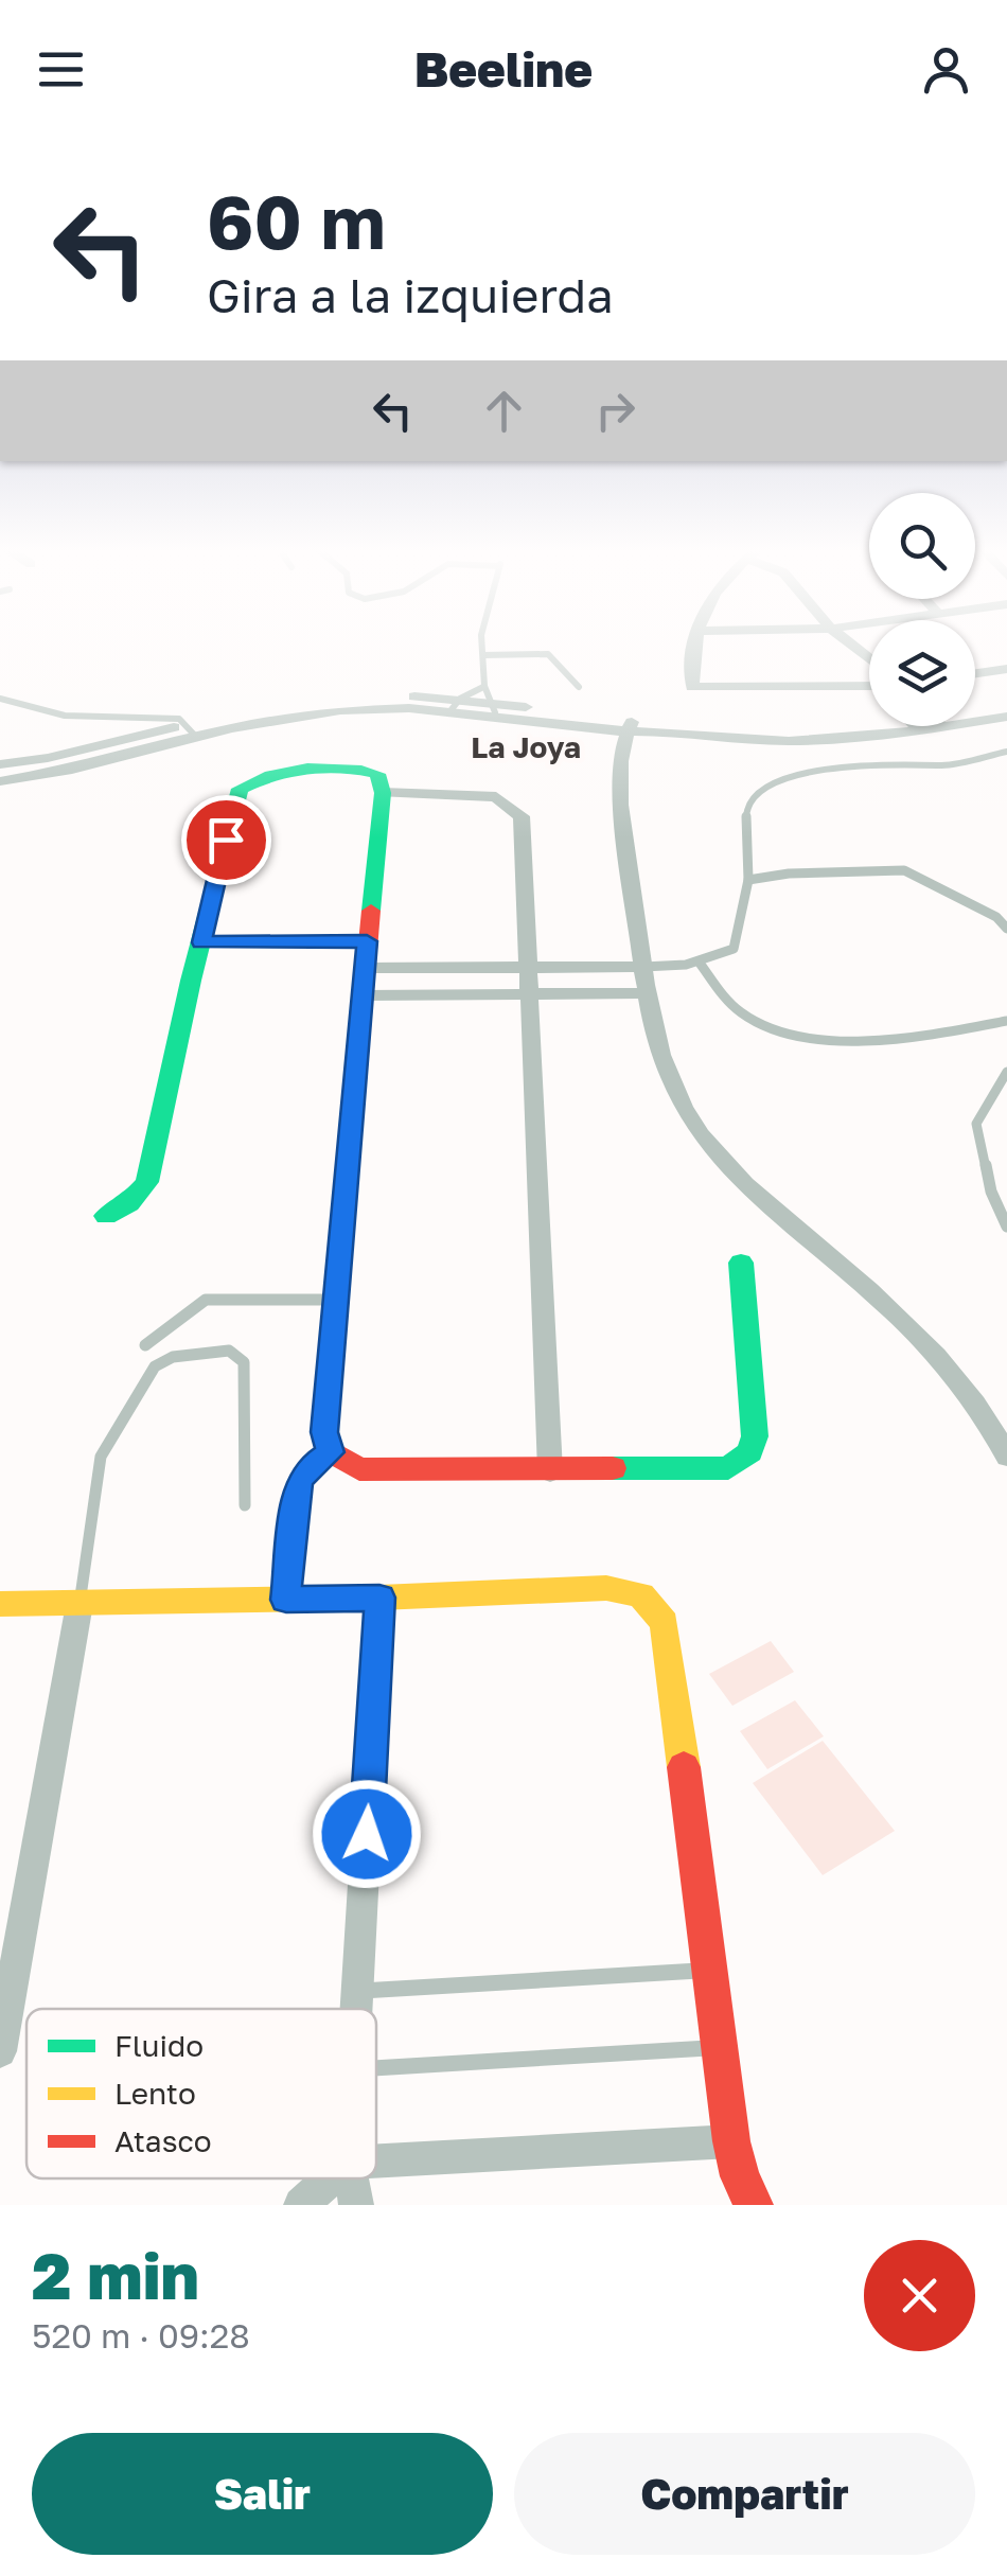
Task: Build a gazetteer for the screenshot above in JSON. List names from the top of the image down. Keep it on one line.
{"districts":["La Joya"],"legend":["Fluido","Lento","Atasco"],"page":{"header":"Beeline","turn":["60 m","Gira a la izquierda"],"heading":["2 min","520 m · 09:28"],"buttons":["Salir","Compartir"]}}
